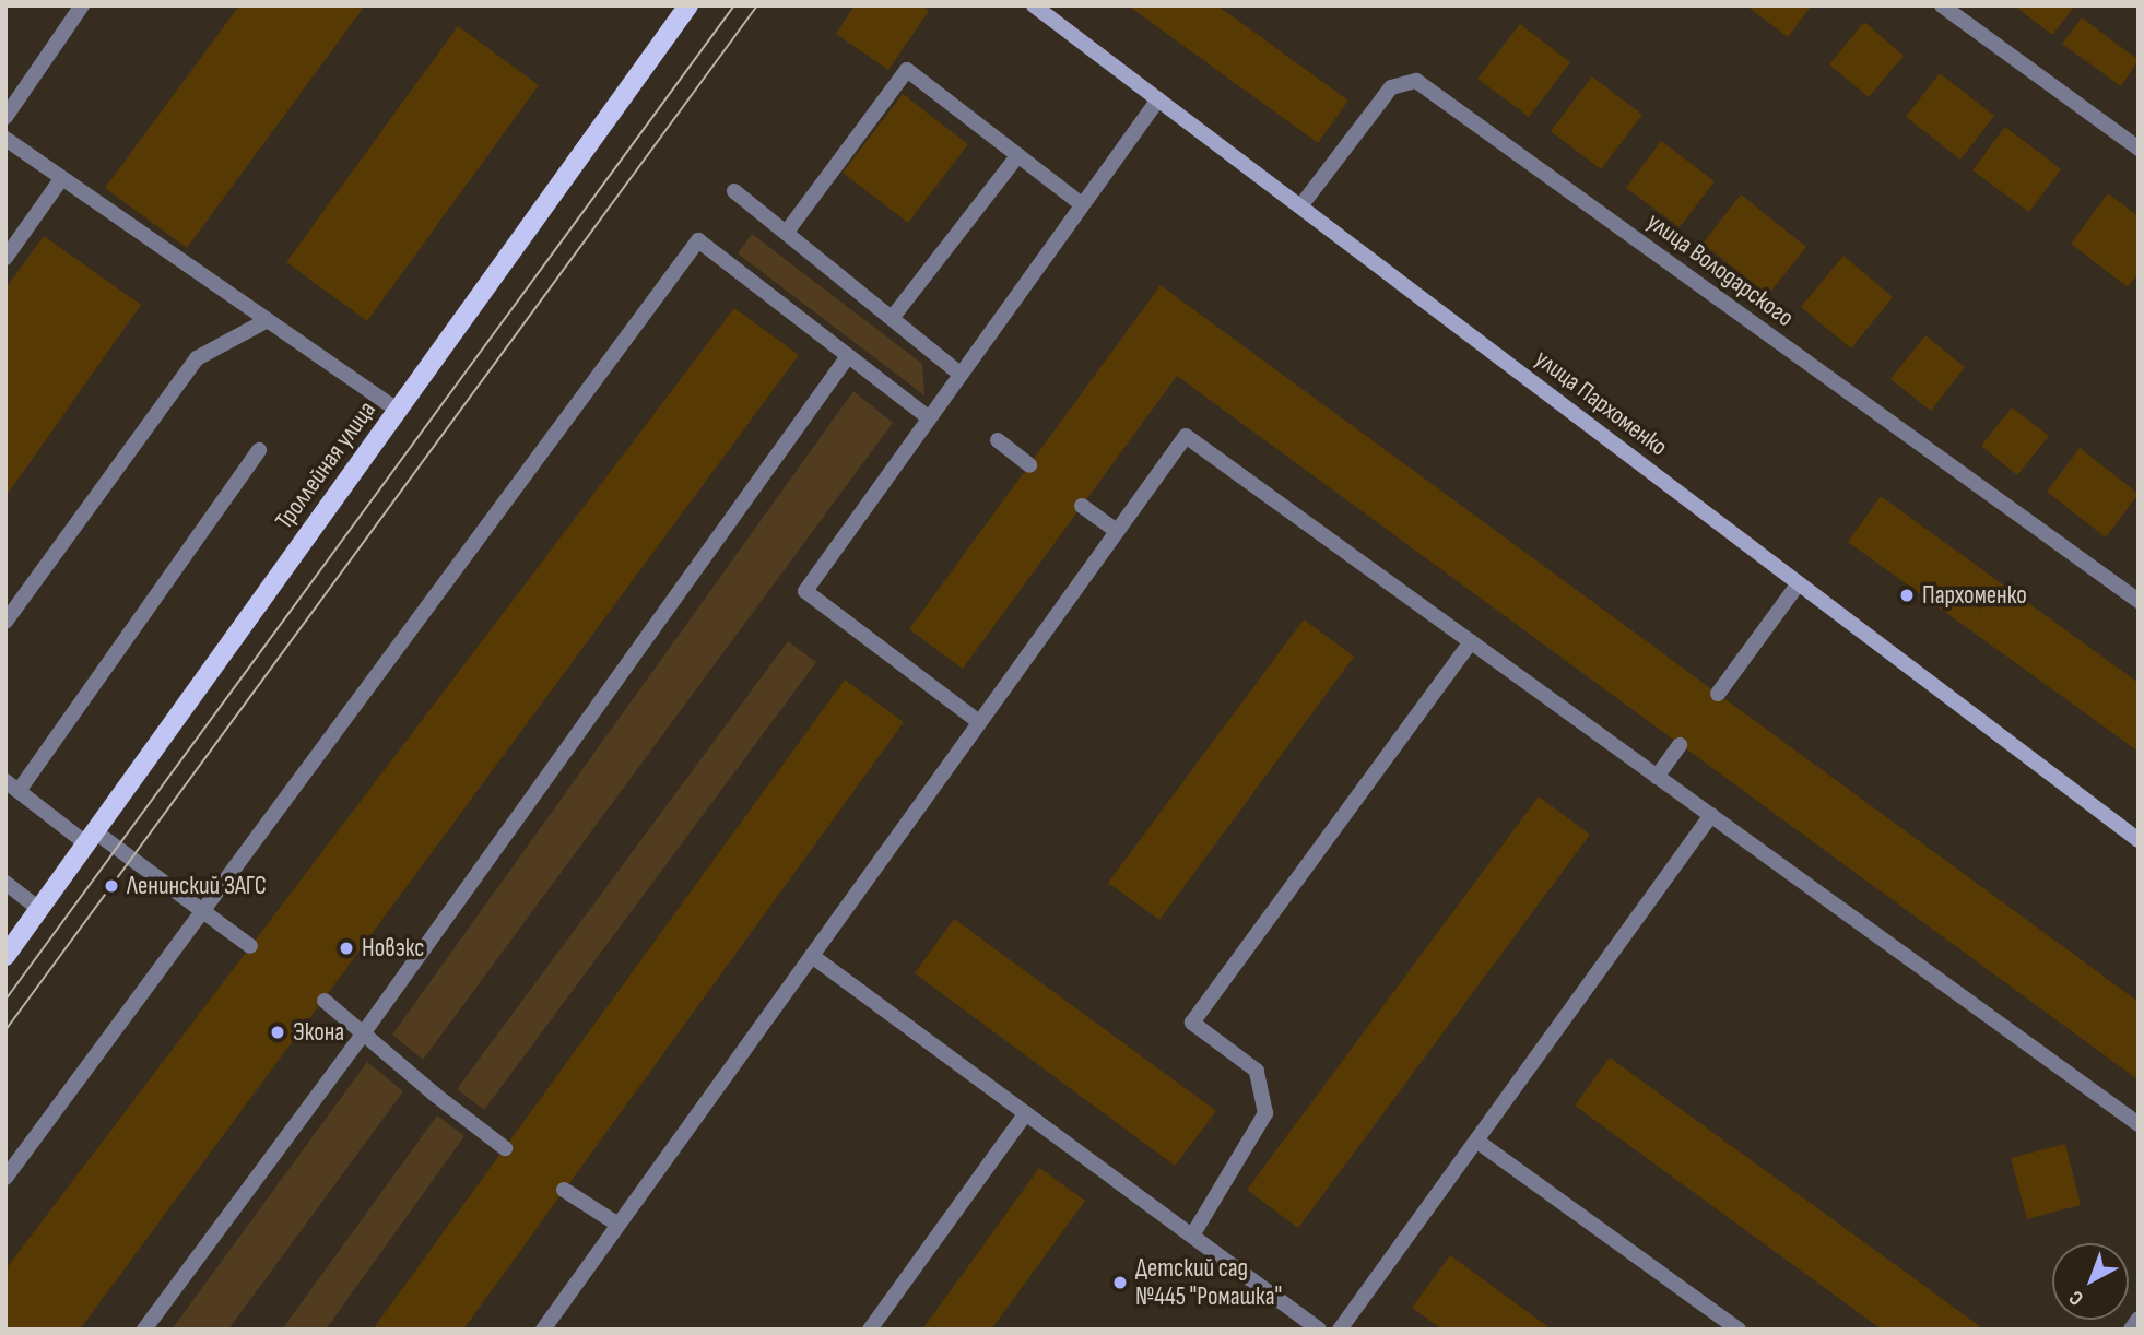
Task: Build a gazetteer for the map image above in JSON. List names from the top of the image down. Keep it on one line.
{"streets":{"main road":["Троллейная улица"],"street":["улица Володарского","улица Пархоменко"]},"crossings":[["улица Володарского","улица Пархоменко"]],"places":["Пархоменко","Ленинский ЗАГС","Новэкс","Экона","Детский сад №445 \"Ромашка\""],"north":"bottom left"}
